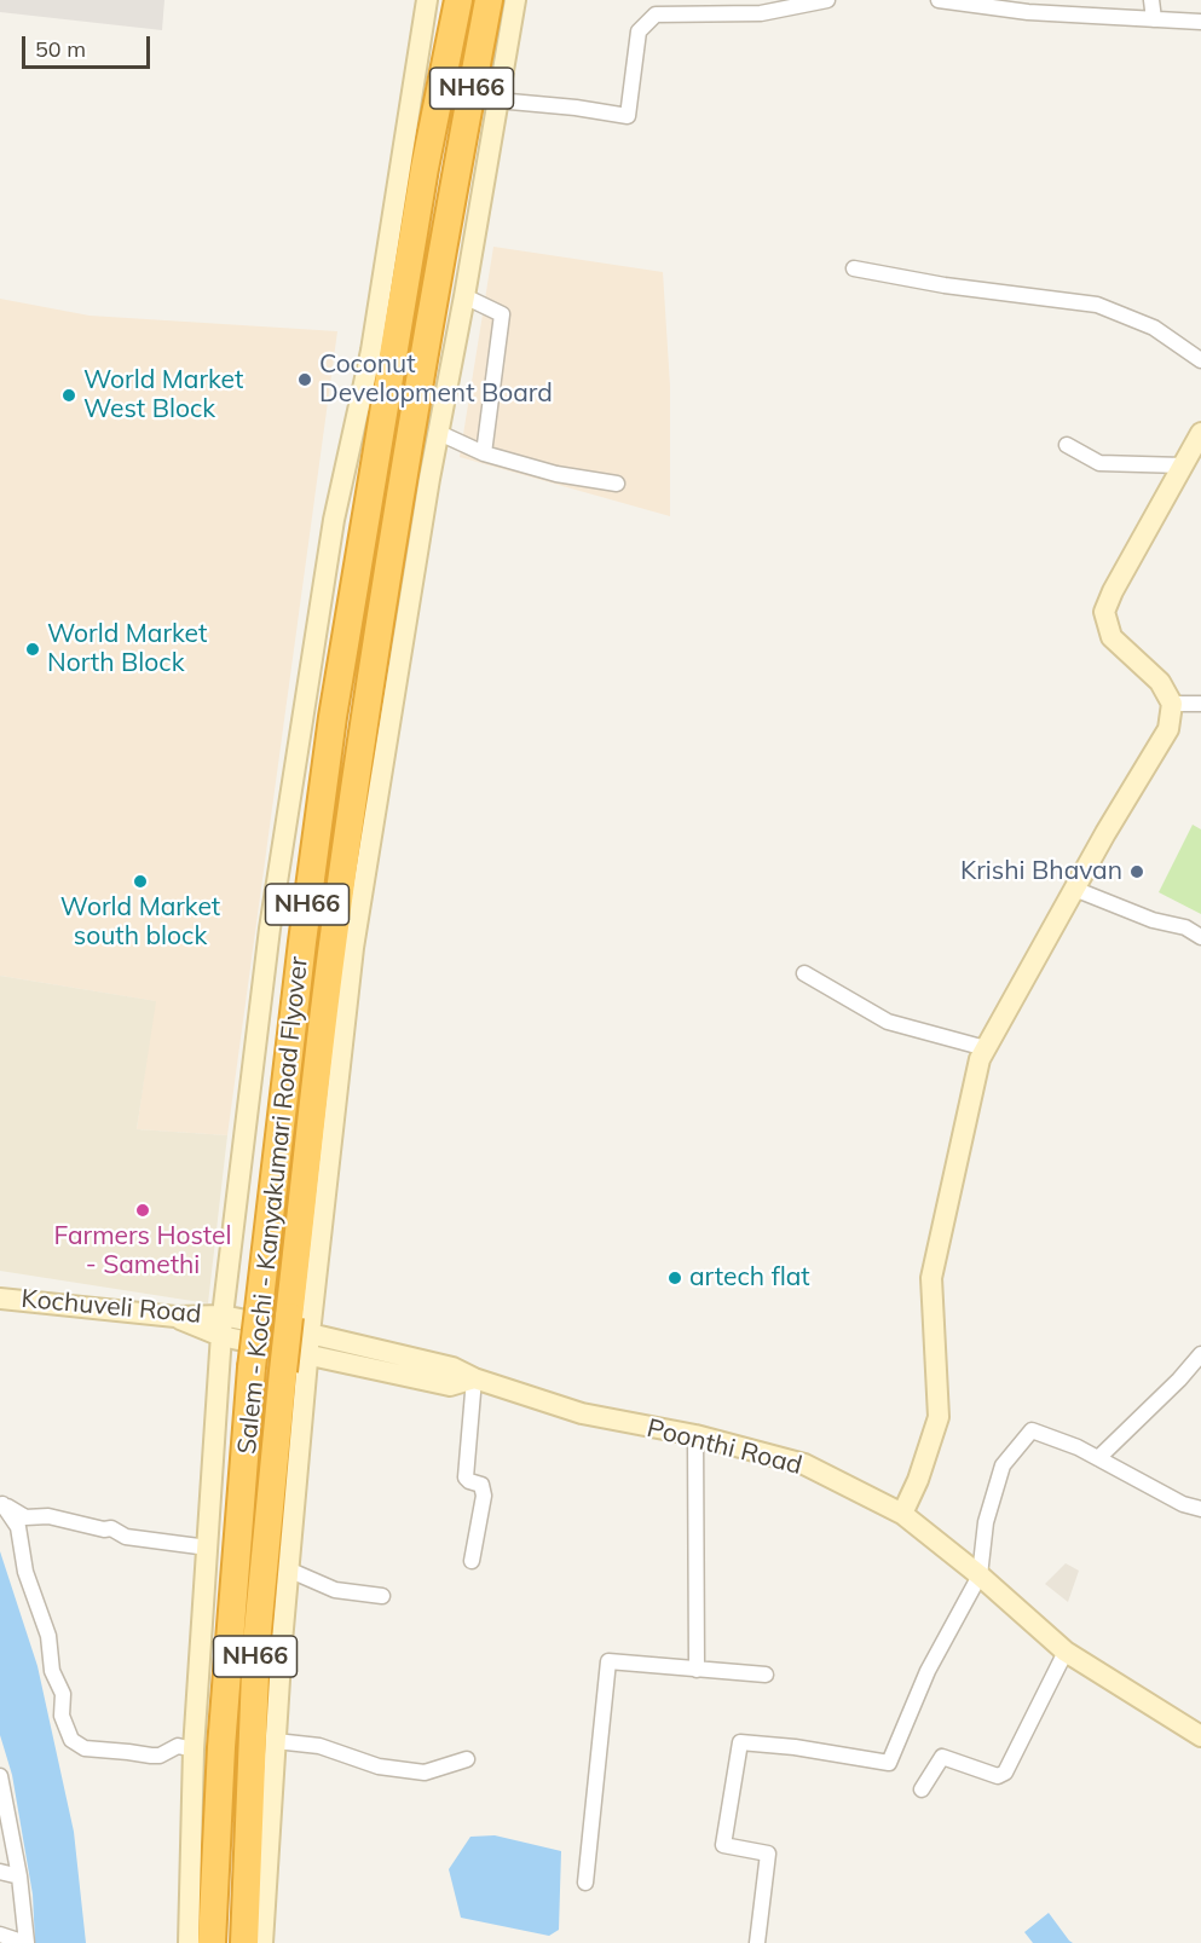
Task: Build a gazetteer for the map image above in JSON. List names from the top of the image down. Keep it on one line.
{"streets":{"highway":["NH66","Salem - Kochi - Kanyakumari Road Flyover"],"street":["Kochuveli Road","Poonthi Road"]},"crossings":[["Salem - Kochi - Kanyakumari Road Flyover","Poonthi Road"],["Kochuveli Road","Poonthi Road"]],"places":["Coconut Development Board","World Market West Block","World Market North Block","Krishi Bhavan","World Market south block","Farmers Hostel - Samethi","artech flat"],"scale_bar":"50 m"}
